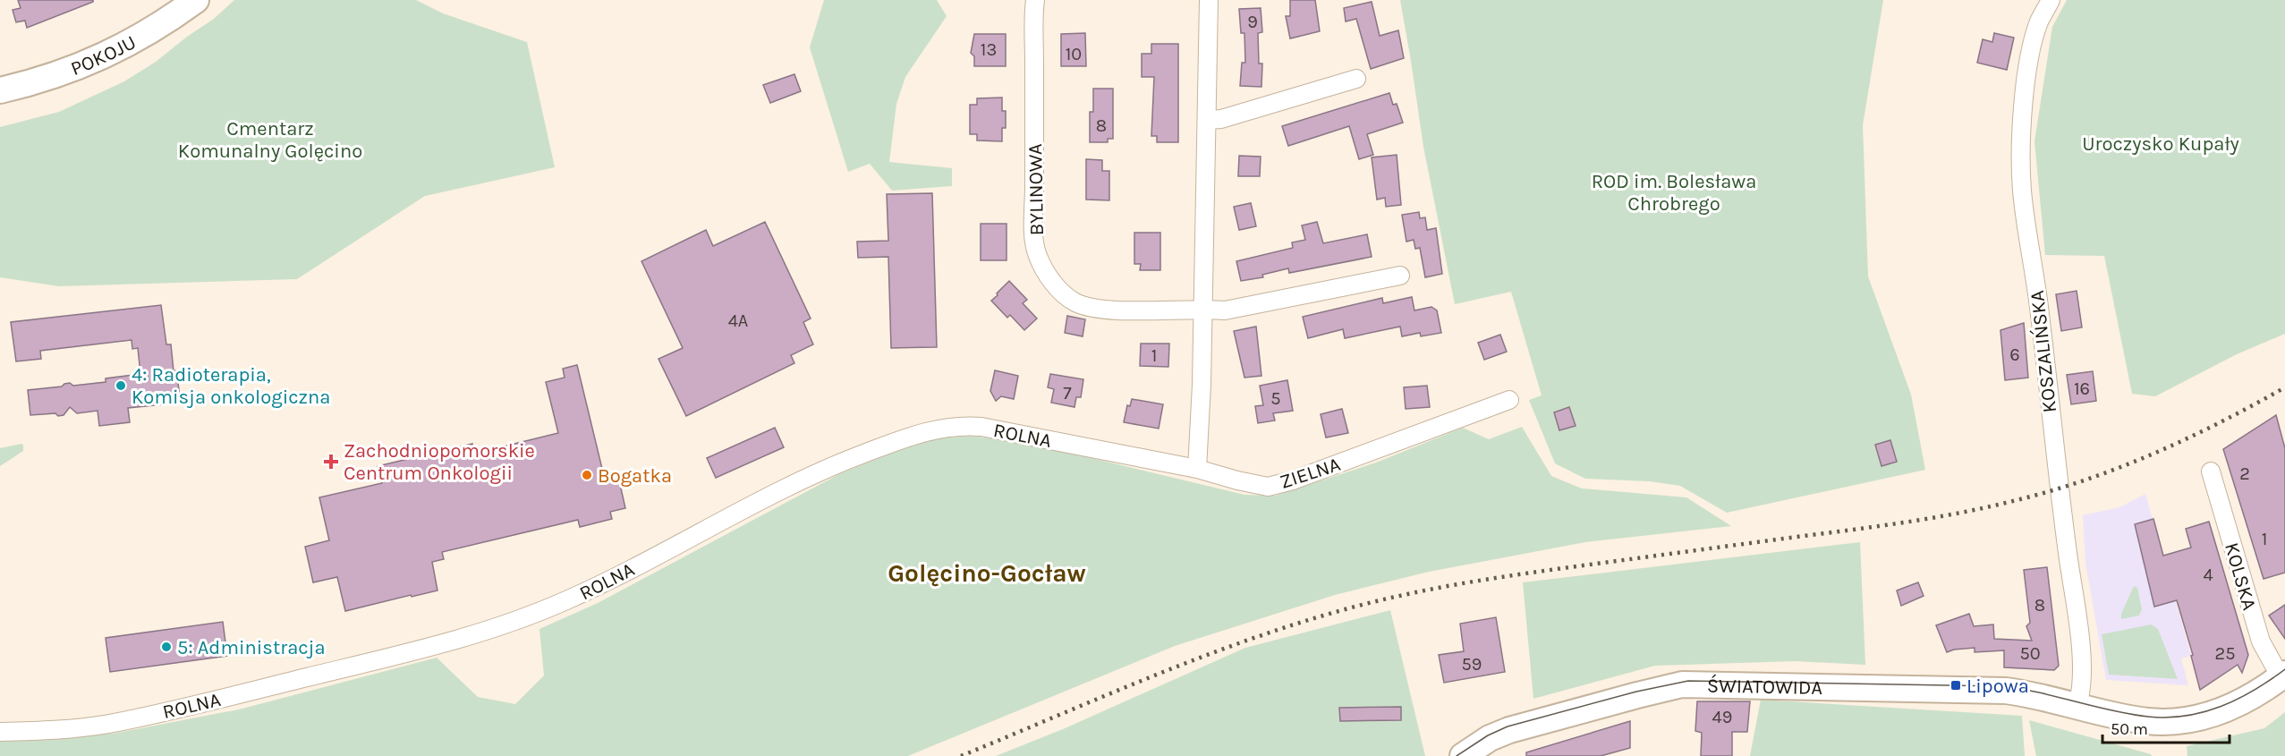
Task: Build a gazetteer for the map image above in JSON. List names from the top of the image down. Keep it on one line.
{"streets":{"street":["POKOJU","BYLINOWA","KOSZALIŃSKA","ROLNA","ZIELNA","KOLSKA","ŚWIATOWIDA"]},"crossings":[["KOSZALIŃSKA","ŚWIATOWIDA"],["ROLNA","ZIELNA"]],"districts":["Golęcino-Gocław"],"parks":["Cmentarz Komunalny Golęcino","Uroczysko Kupały","ROD im. Bolesława Chrobrego"],"places":{"other":["4: Radioterapia, Komisja onkologiczna","Bogatka","5: Administracja"],"health":["Zachodniopomorskie Centrum Onkologii"],"transit":["Lipowa"]},"house_numbers":["9","13","10","8","4A","6","1","16","7","5","2","1","4","8","50","25","59","49"],"scale_bar":"50 m"}
